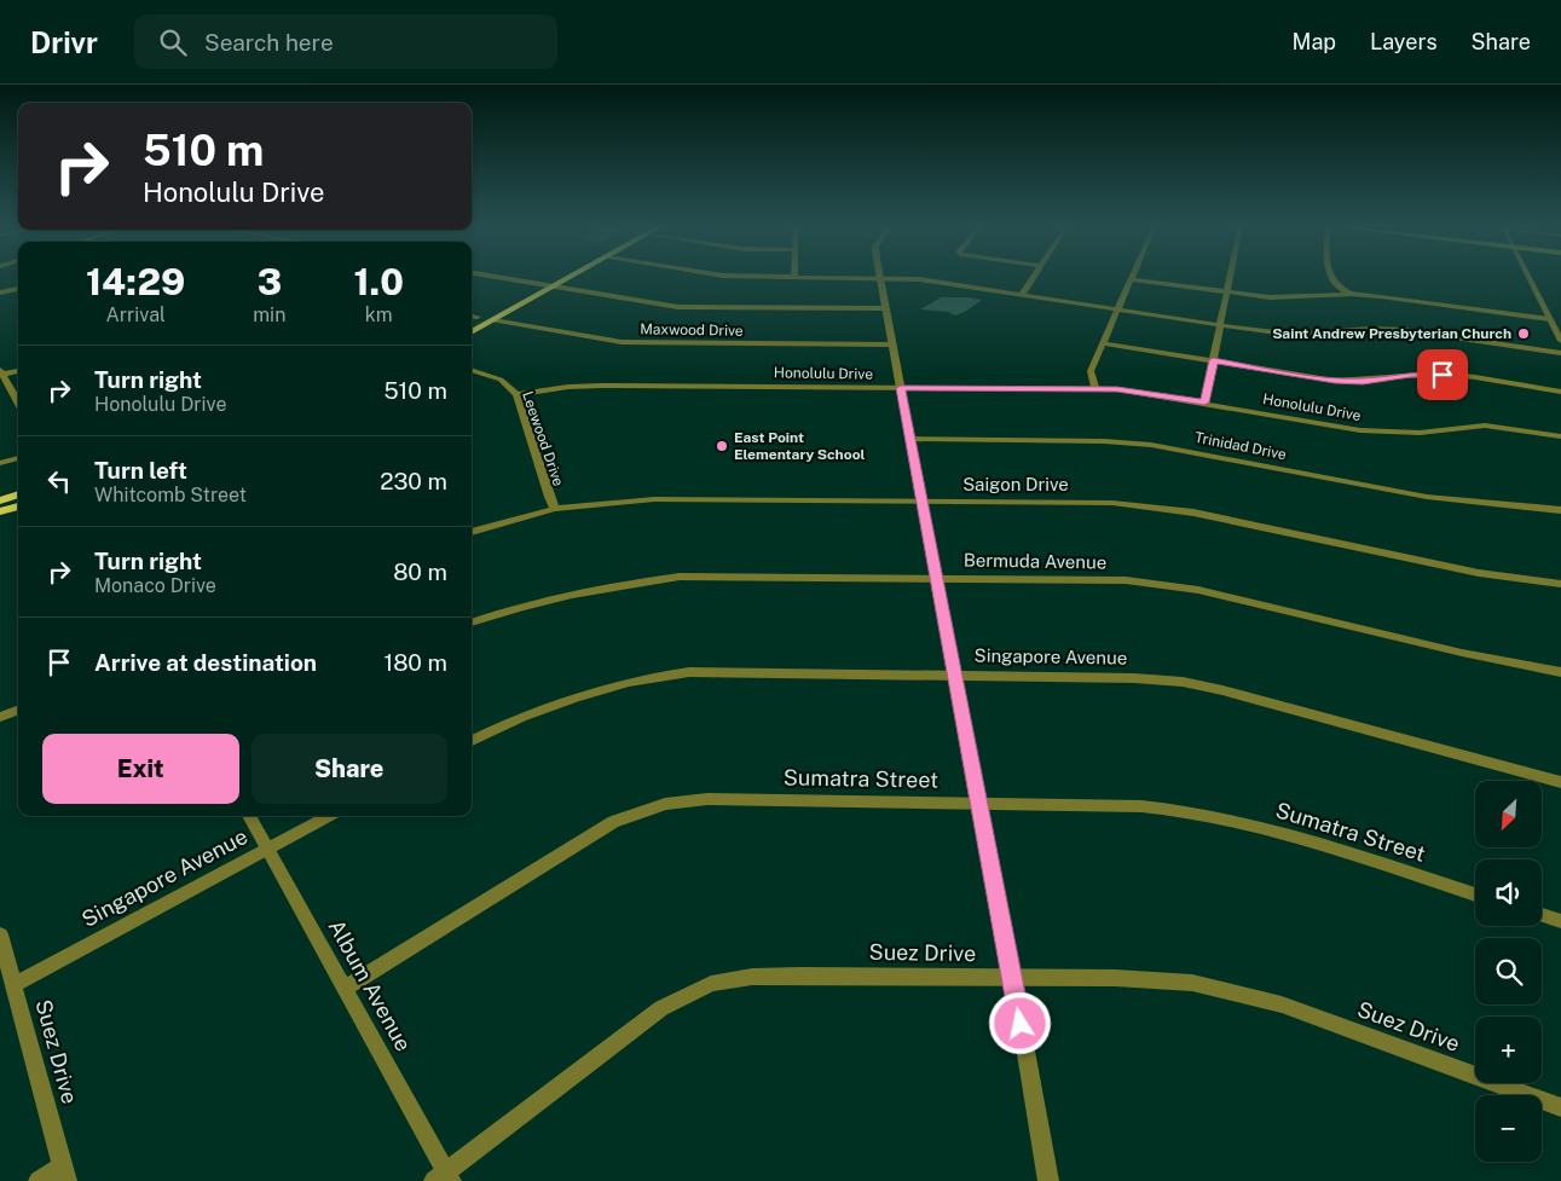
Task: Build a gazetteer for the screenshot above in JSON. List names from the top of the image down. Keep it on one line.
{"streets":{"street":["Maxwood Drive","Honolulu Drive","Leewood Drive","Trinidad Drive","Saigon Drive","Bermuda Avenue","Singapore Avenue","Sumatra Street","Suez Drive","Album Avenue"]},"crossings":[["Honolulu Drive","Leewood Drive"],["Leewood Drive","Saigon Drive"],["Singapore Avenue","Suez Drive"],["Singapore Avenue","Album Avenue"],["Sumatra Street","Album Avenue"],["Suez Drive","Album Avenue"]],"places":["Saint Andrew Presbyterian Church","East Point Elementary School"],"north":"bottom left","page":{"header":"Drivr","search":"Search here","nav":["Map","Layers","Share"],"turn":["510 m","Honolulu Drive"],"eta":["14:29","Arrival","3","min","1.0","km"],"list":[{"name":"Turn right","note":"Honolulu Drive","value":"510 m"},{"name":"Turn left","note":"Whitcomb Street","value":"230 m"},{"name":"Turn right","note":"Monaco Drive","value":"80 m"},{"name":"Arrive at destination","value":"180 m"}],"buttons":["Exit","Share"],"map_buttons":["+","−"]}}
